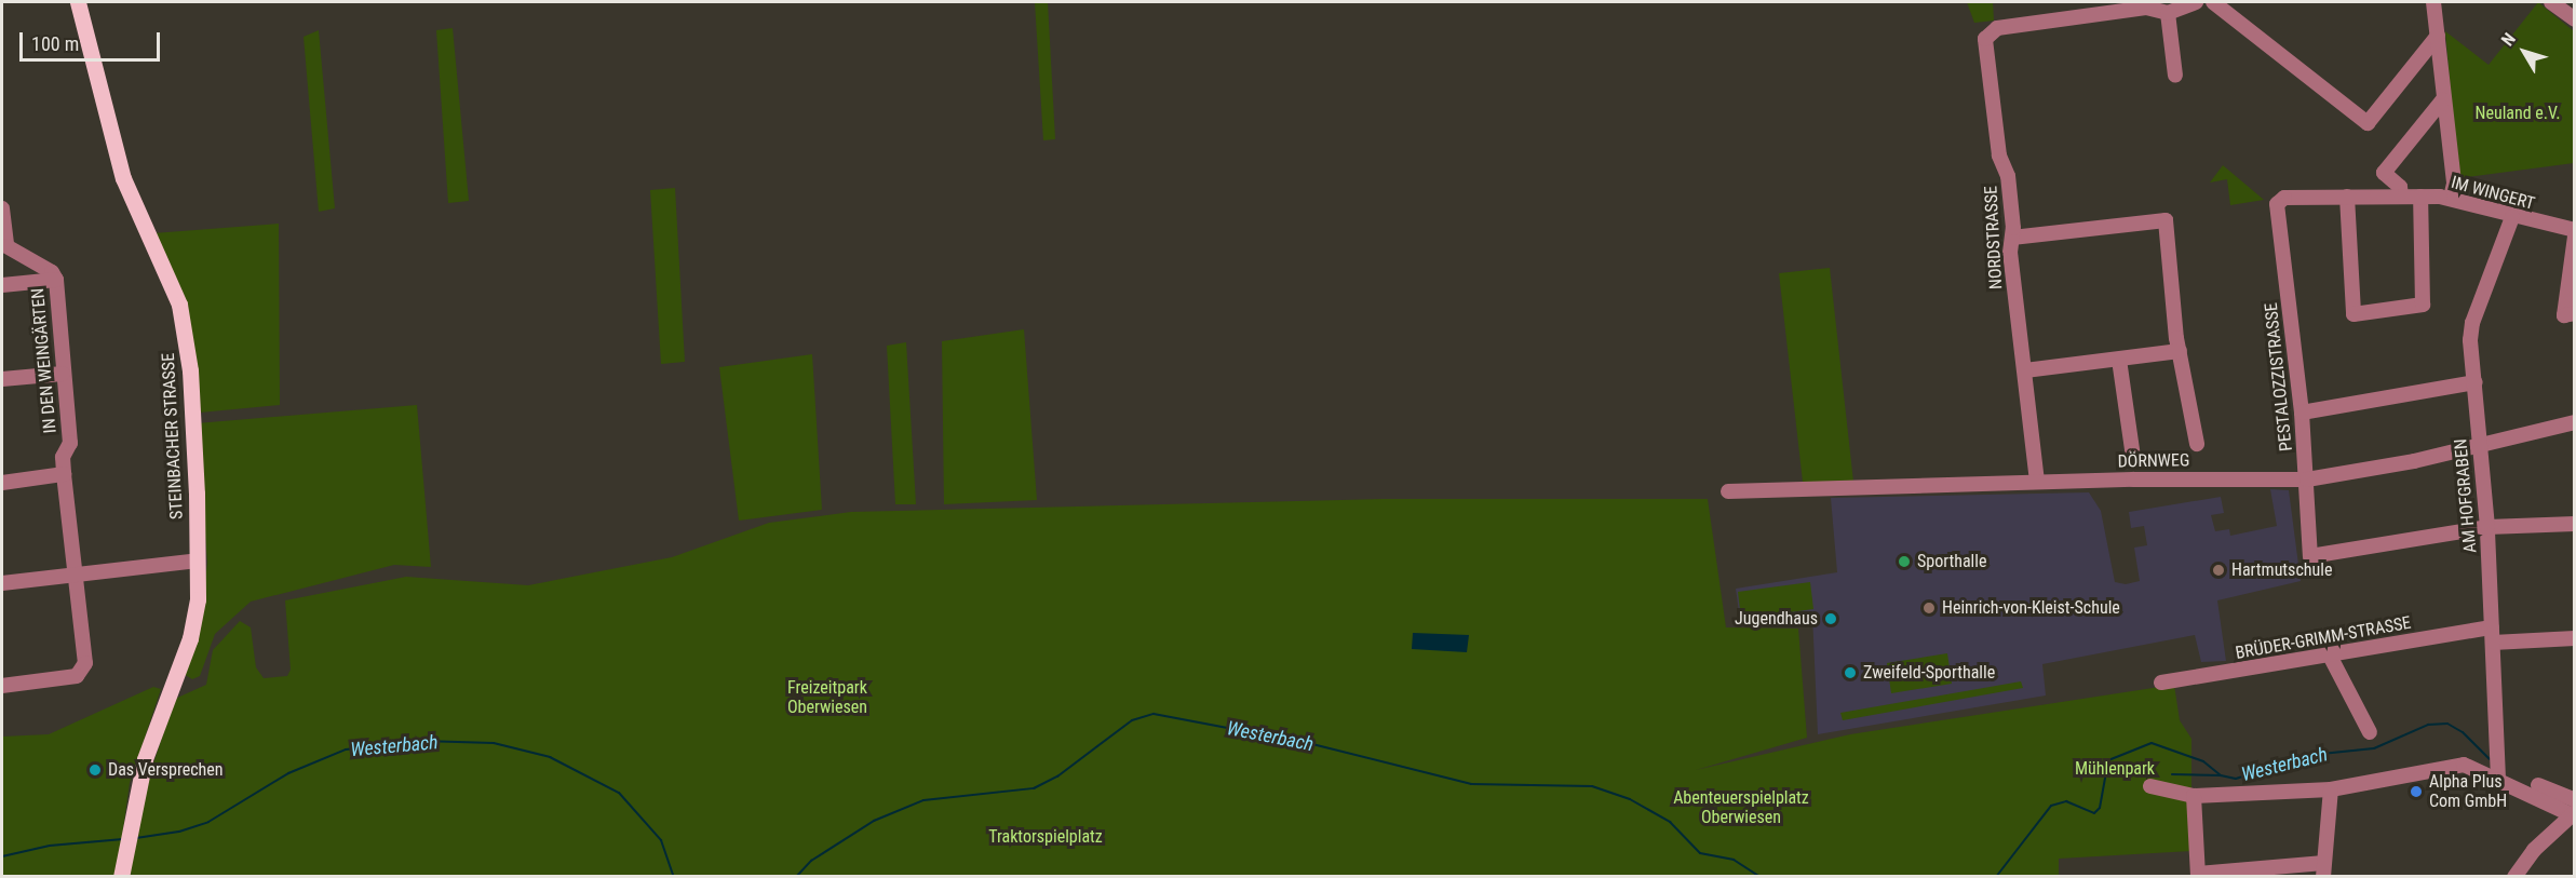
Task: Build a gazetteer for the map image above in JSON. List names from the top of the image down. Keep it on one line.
{"streets":{"main road":["STEINBACHER STRASSE"],"street":["IM WINGERT","NORDSTRASSE","IN DEN WEINGÄRTEN","PESTALOZZISTRASSE","DÖRNWEG","AM HOFGRABEN","BRÜDER-GRIMM-STRASSE"]},"crossings":[["IM WINGERT","PESTALOZZISTRASSE"],["IM WINGERT","AM HOFGRABEN"],["NORDSTRASSE","DÖRNWEG"],["PESTALOZZISTRASSE","DÖRNWEG"],["PESTALOZZISTRASSE","AM HOFGRABEN"],["DÖRNWEG","AM HOFGRABEN"],["AM HOFGRABEN","BRÜDER-GRIMM-STRASSE"]],"water":["Westerbach"],"parks":["Neuland e.V.","Freizeitpark Oberwiesen","Mühlenpark","Abenteuerspielplatz Oberwiesen","Traktorspielplatz"],"places":["Sporthalle","Hartmutschule","Heinrich-von-Kleist-Schule","Jugendhaus","Zweifeld-Sporthalle","Das Versprechen","Alpha Plus Com GmbH"],"scale_bar":"100 m","north":"top left"}
